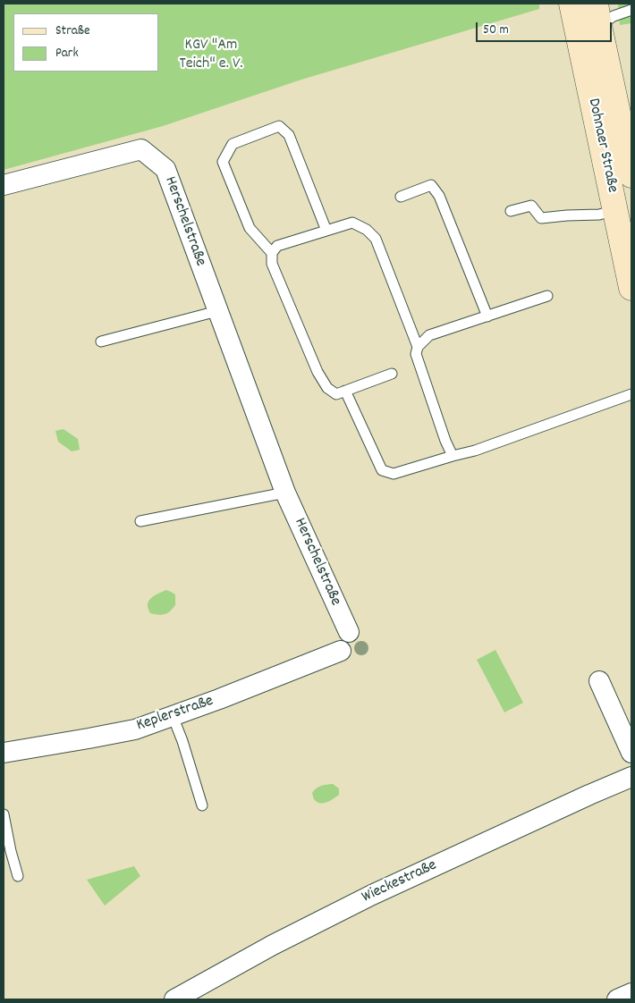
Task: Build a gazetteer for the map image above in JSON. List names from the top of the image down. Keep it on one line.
{"streets":{"main road":["Dohnaer Straße"],"street":["Herschelstraße","Keplerstraße","Wieckestraße"]},"parks":["KGV \"Am Teich\" e. V."],"legend":["Straße","Park"],"scale_bar":"50 m"}
